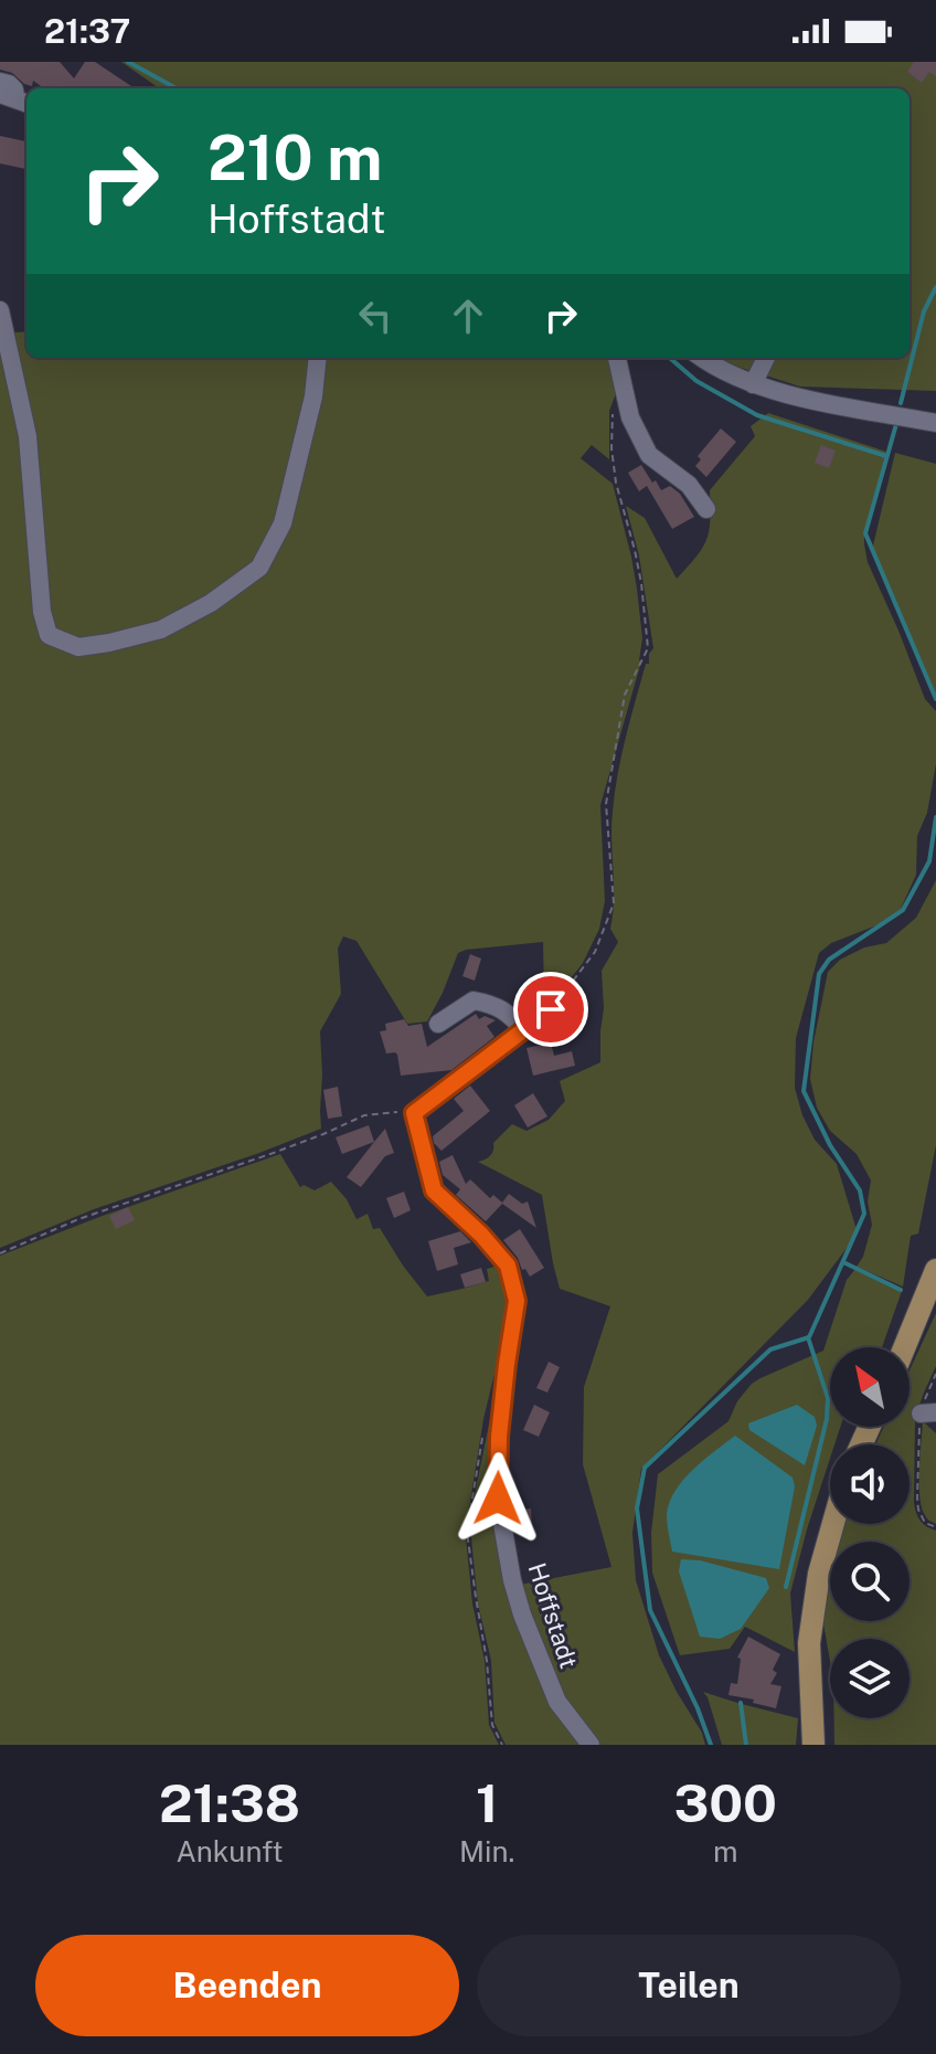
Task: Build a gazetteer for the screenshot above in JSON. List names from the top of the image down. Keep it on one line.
{"streets":{"street":["Hoffstadt"]},"north":"top left","page":{"status":"21:37","turn":["210 m","Hoffstadt"],"eta":["21:38","Ankunft","1","Min.","300","m"],"buttons":["Beenden","Teilen"]}}
